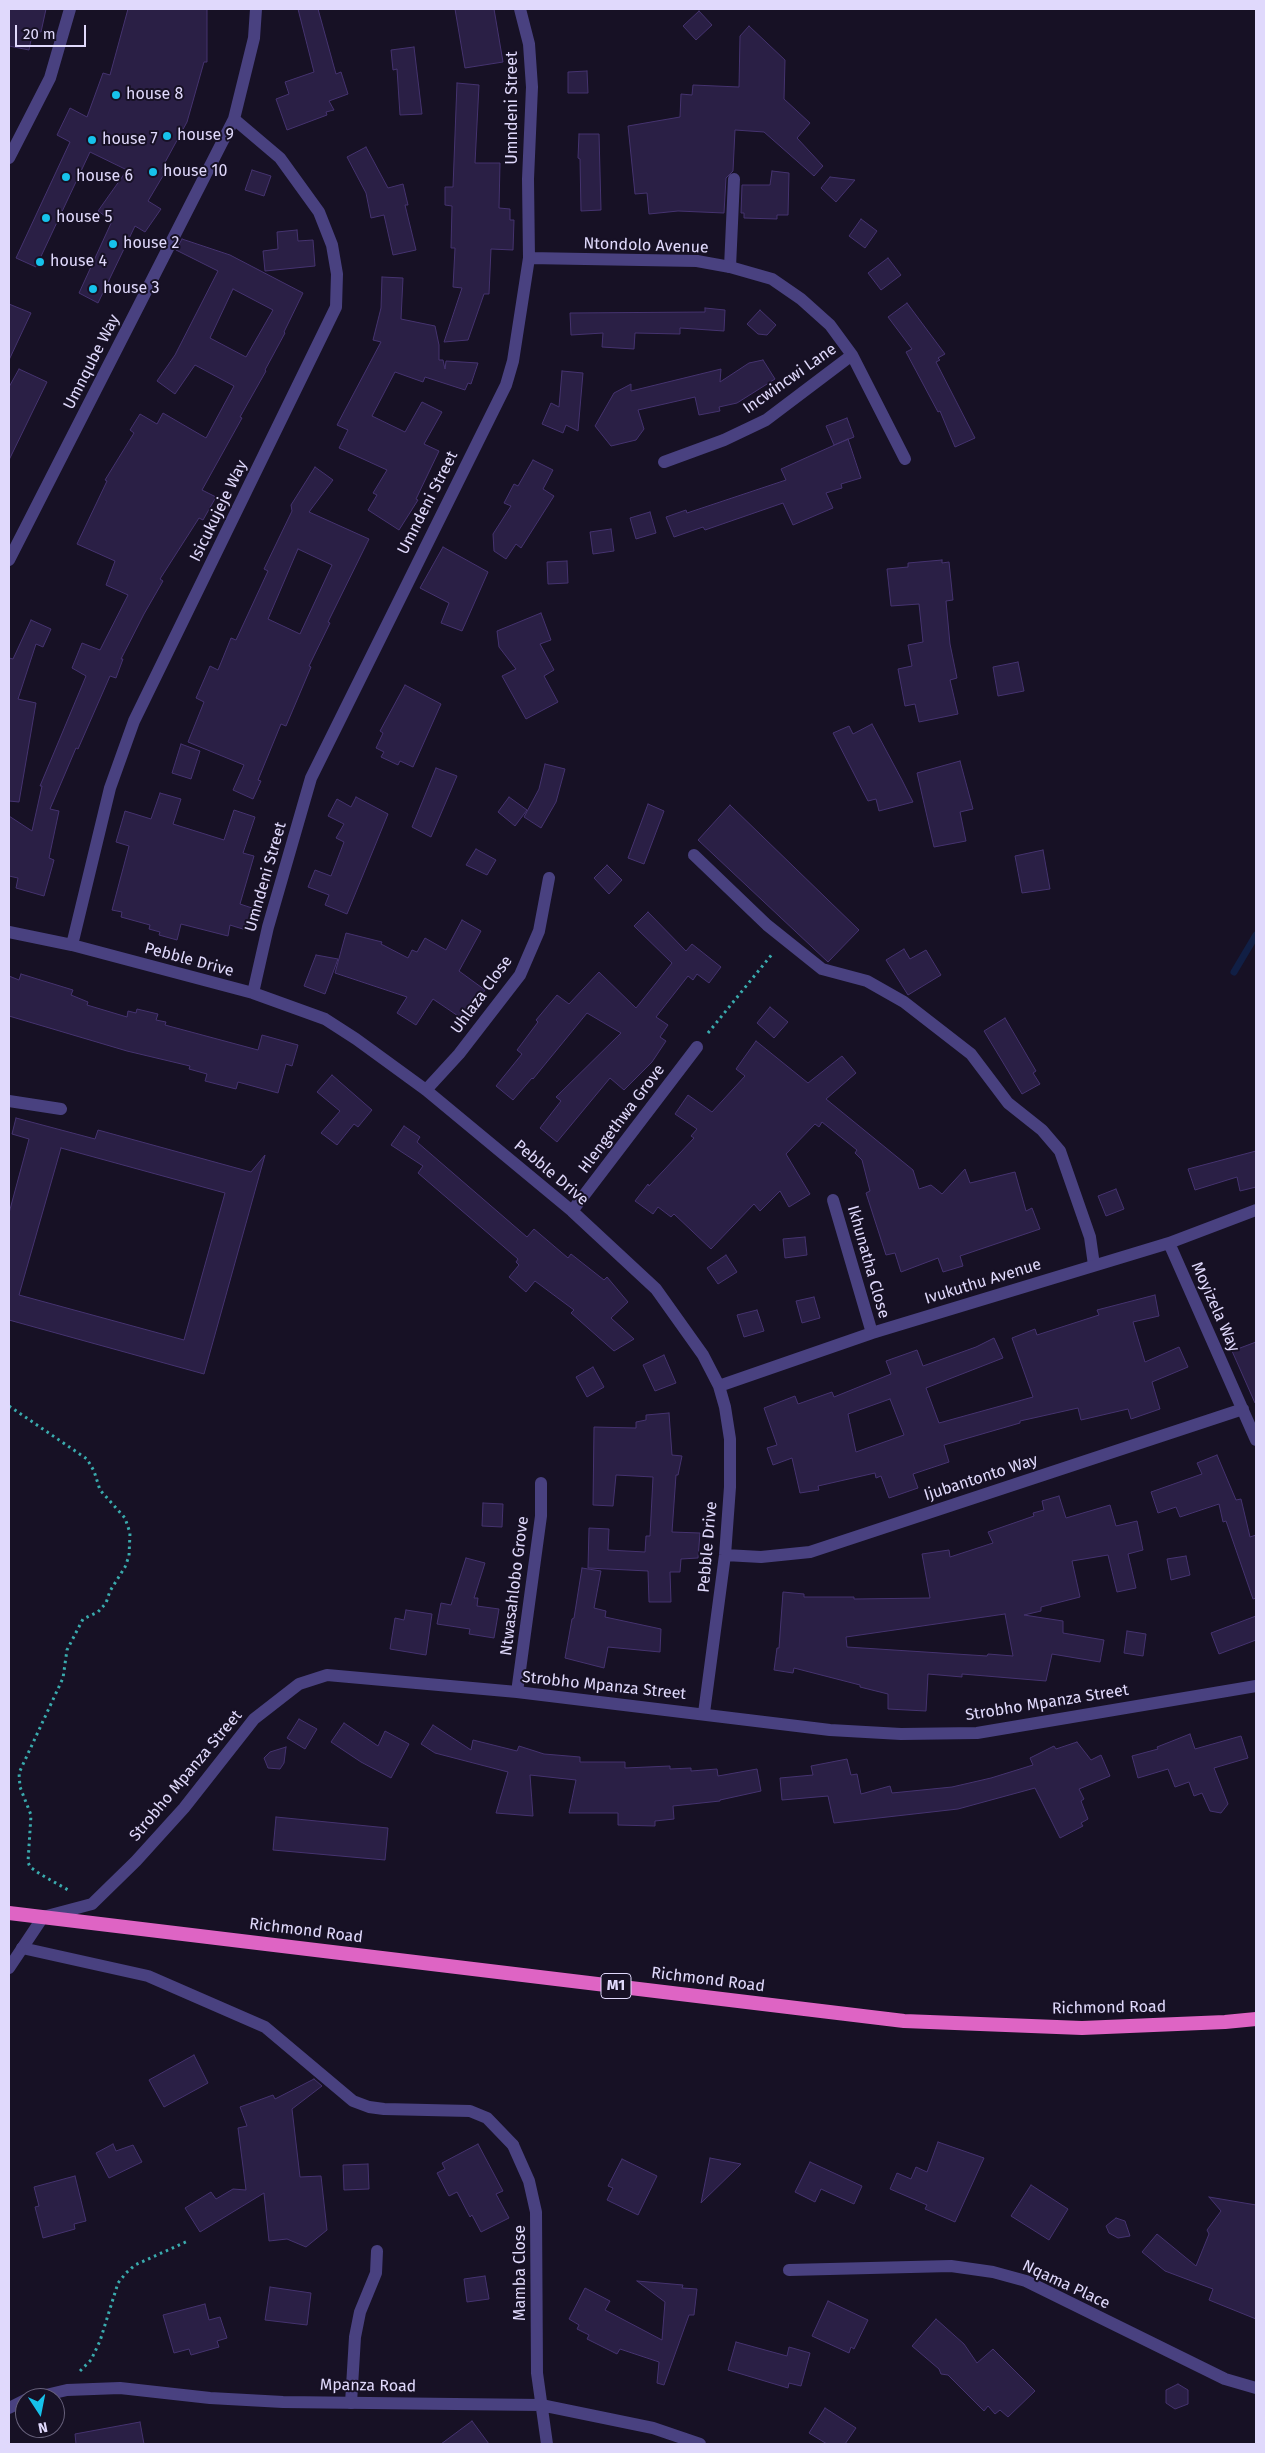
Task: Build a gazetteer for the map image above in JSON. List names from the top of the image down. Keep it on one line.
{"streets":{"highway":["Richmond Road","M1"],"street":["Umndeni Street","Ntondolo Avenue","Umnqube Way","Incwincwi Lane","Isicukujeje Way","Pebble Drive","Uhlaza Close","Hlengethwa Grove","Ikhunatha Close","Ivukuthu Avenue","Moyizela Way","Ijubantonto Way","Ntwasahlobo Grove","Strobho Mpanza Street","Mamba Close","Nqama Place","Mpanza Road"]},"crossings":[["Umndeni Street","Ntondolo Avenue"],["Umndeni Street","Pebble Drive"],["Ntondolo Avenue","Incwincwi Lane"],["Umnqube Way","Isicukujeje Way"],["Isicukujeje Way","Pebble Drive"],["Pebble Drive","Uhlaza Close"],["Pebble Drive","Hlengethwa Grove"],["Pebble Drive","Ivukuthu Avenue"],["Pebble Drive","Ijubantonto Way"],["Pebble Drive","Strobho Mpanza Street"],["Ikhunatha Close","Ivukuthu Avenue"],["Ivukuthu Avenue","Moyizela Way"],["Moyizela Way","Ijubantonto Way"],["Ntwasahlobo Grove","Strobho Mpanza Street"],["Strobho Mpanza Street","Richmond Road"],["Mamba Close","Mpanza Road"]],"places":["house 8","house 9","house 7","house 10","house 6","house 5","house 2","house 4","house 3"],"scale_bar":"20 m","north":"bottom"}
